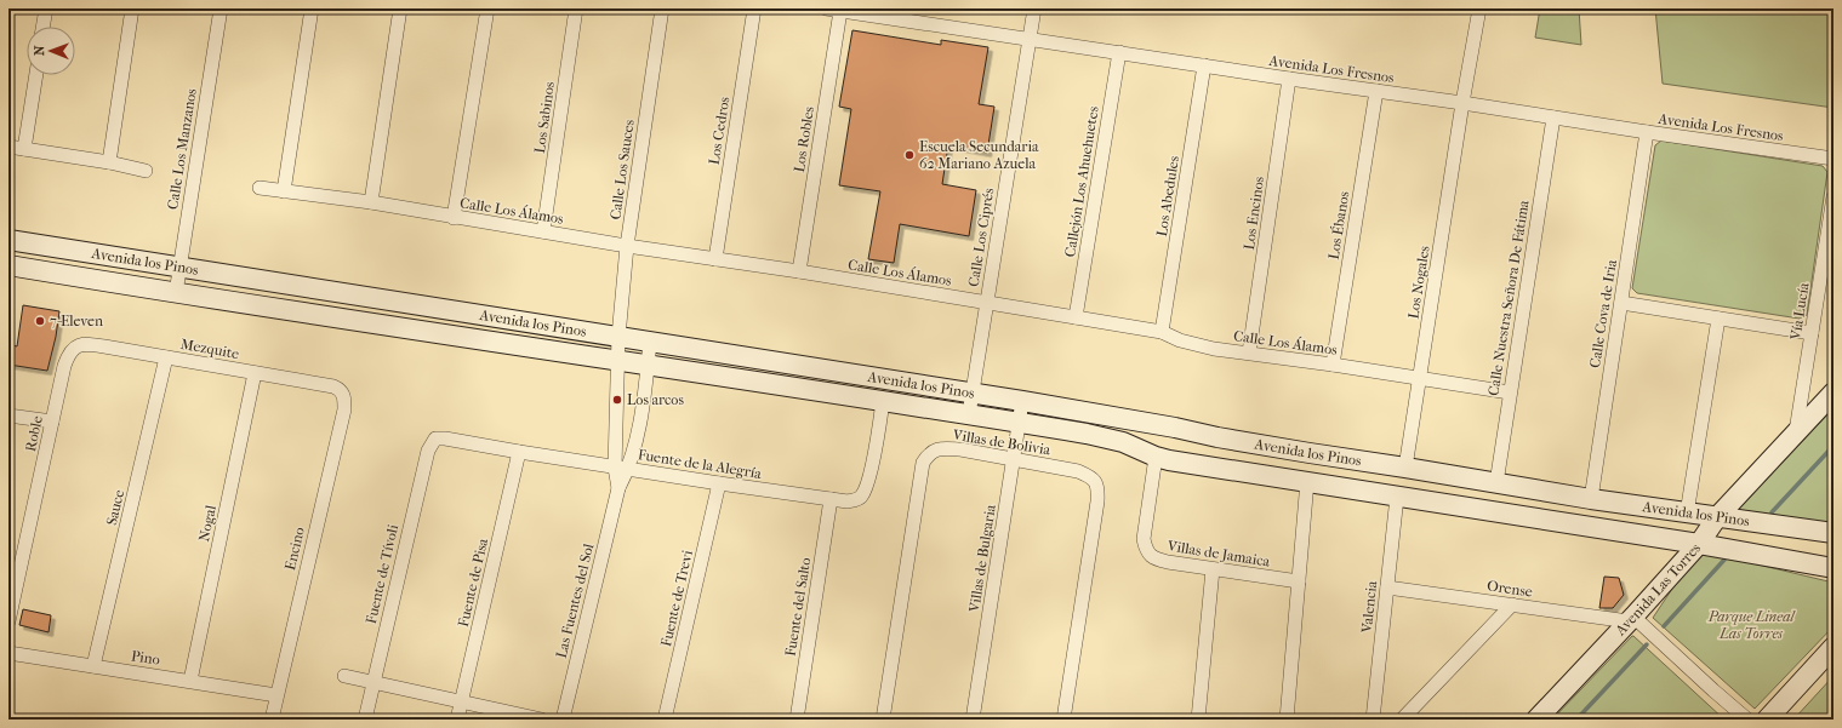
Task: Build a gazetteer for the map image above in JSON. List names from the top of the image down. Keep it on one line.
{"streets":{"street":["Avenida Los Fresnos","Los Sabinos","Los Cedros","Los Robles","Calle Los Manzanos","Calle Los Sauces","Callejón Los Ahuehuetes","Los Abedules","Calle Los Álamos","Los Encinos","Los Ébanos","Calle Los Ciprés","Avenida los Pinos","Los Nogales","Calle Nuestra Señora De Fátima","Vía Lucía","Calle Cova de Iria","Mezquite","Roble","Villas de Bolivia","Fuente de la Alegría","Sauce","Nogal","Encino","Villas de Jamaica","Villas de Bulgaria","Fuente de Tívoli","Fuente de Pisa","Orense","Avenida Las Torres","Fuente de Trevi","Las Fuentes del Sol","Fuente del Salto","Valencia","Pino"]},"crossings":[["Avenida Los Fresnos","Los Robles"],["Avenida Los Fresnos","Callejón Los Ahuehuetes"],["Avenida Los Fresnos","Los Abedules"],["Avenida Los Fresnos","Los Encinos"],["Avenida Los Fresnos","Los Ébanos"],["Avenida Los Fresnos","Calle Los Ciprés"],["Avenida Los Fresnos","Los Nogales"],["Avenida Los Fresnos","Calle Nuestra Señora De Fátima"],["Avenida Los Fresnos","Calle Cova de Iria"],["Los Sabinos","Calle Los Álamos"],["Los Cedros","Calle Los Álamos"],["Los Robles","Calle Los Álamos"],["Calle Los Manzanos","Avenida los Pinos"],["Calle Los Sauces","Calle Los Álamos"],["Calle Los Sauces","Avenida los Pinos"],["Calle Los Sauces","Las Fuentes del Sol"],["Callejón Los Ahuehuetes","Calle Los Álamos"],["Los Abedules","Calle Los Álamos"],["Calle Los Álamos","Los Encinos"],["Calle Los Álamos","Los Ébanos"],["Calle Los Álamos","Calle Los Ciprés"],["Calle Los Álamos","Los Nogales"],["Calle Los Álamos","Calle Nuestra Señora De Fátima"],["Calle Los Ciprés","Avenida los Pinos"],["Avenida los Pinos","Los Nogales"],["Avenida los Pinos","Calle Nuestra Señora De Fátima"],["Avenida los Pinos","Calle Cova de Iria"],["Avenida los Pinos","Fuente de la Alegría"],["Avenida los Pinos","Villas de Jamaica"],["Avenida los Pinos","Villas de Bulgaria"],["Avenida los Pinos","Avenida Las Torres"],["Avenida los Pinos","Las Fuentes del Sol"],["Avenida los Pinos","Valencia"],["Vía Lucía","Avenida Las Torres"],["Mezquite","Roble"],["Mezquite","Sauce"],["Mezquite","Nogal"],["Mezquite","Encino"],["Villas de Bolivia","Villas de Bulgaria"],["Fuente de la Alegría","Fuente de Tívoli"],["Fuente de la Alegría","Fuente de Pisa"],["Fuente de la Alegría","Fuente de Trevi"],["Fuente de la Alegría","Las Fuentes del Sol"],["Fuente de la Alegría","Fuente del Salto"],["Sauce","Pino"],["Nogal","Pino"],["Encino","Pino"],["Orense","Avenida Las Torres"],["Orense","Valencia"]],"parks":["Parque Lineal Las Torres"],"places":["Escuela Secundaria 62 Mariano Azuela","7-Eleven","Los arcos"],"north":"left"}
